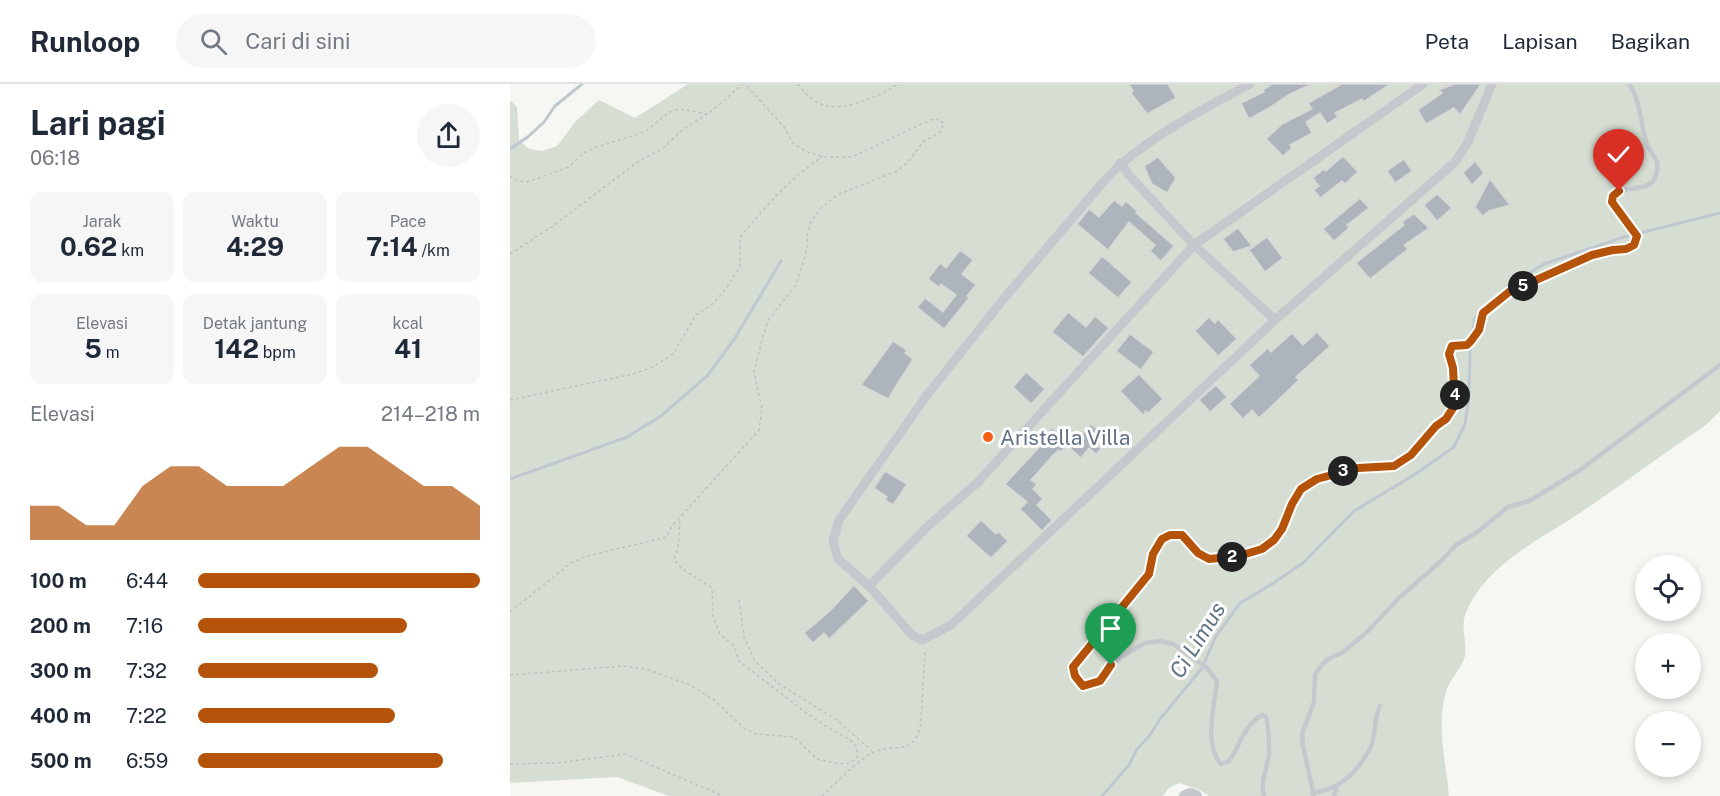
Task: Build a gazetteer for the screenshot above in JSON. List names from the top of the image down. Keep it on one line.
{"water":["Ci Limus"],"places":["Aristella Villa"],"page":{"header":"Runloop","search":"Cari di sini","nav":["Peta","Lapisan","Bagikan"],"heading":["Lari pagi","06:18"],"stats":[["Jarak","0.62 km"],["Waktu","4:29"],["Pace","7:14 /km"],["Elevasi","5 m"],["Detak jantung","142 bpm"],["kcal","41"]],"pins":["5","4","3","2"],"chart":["Elevasi","214–218 m"],"map_buttons":["+","−"],"list":[{"name":"100 m","note":"6:44"},{"name":"200 m","note":"7:16"},{"name":"300 m","note":"7:32"},{"name":"400 m","note":"7:22"},{"name":"500 m","note":"6:59"}]}}
